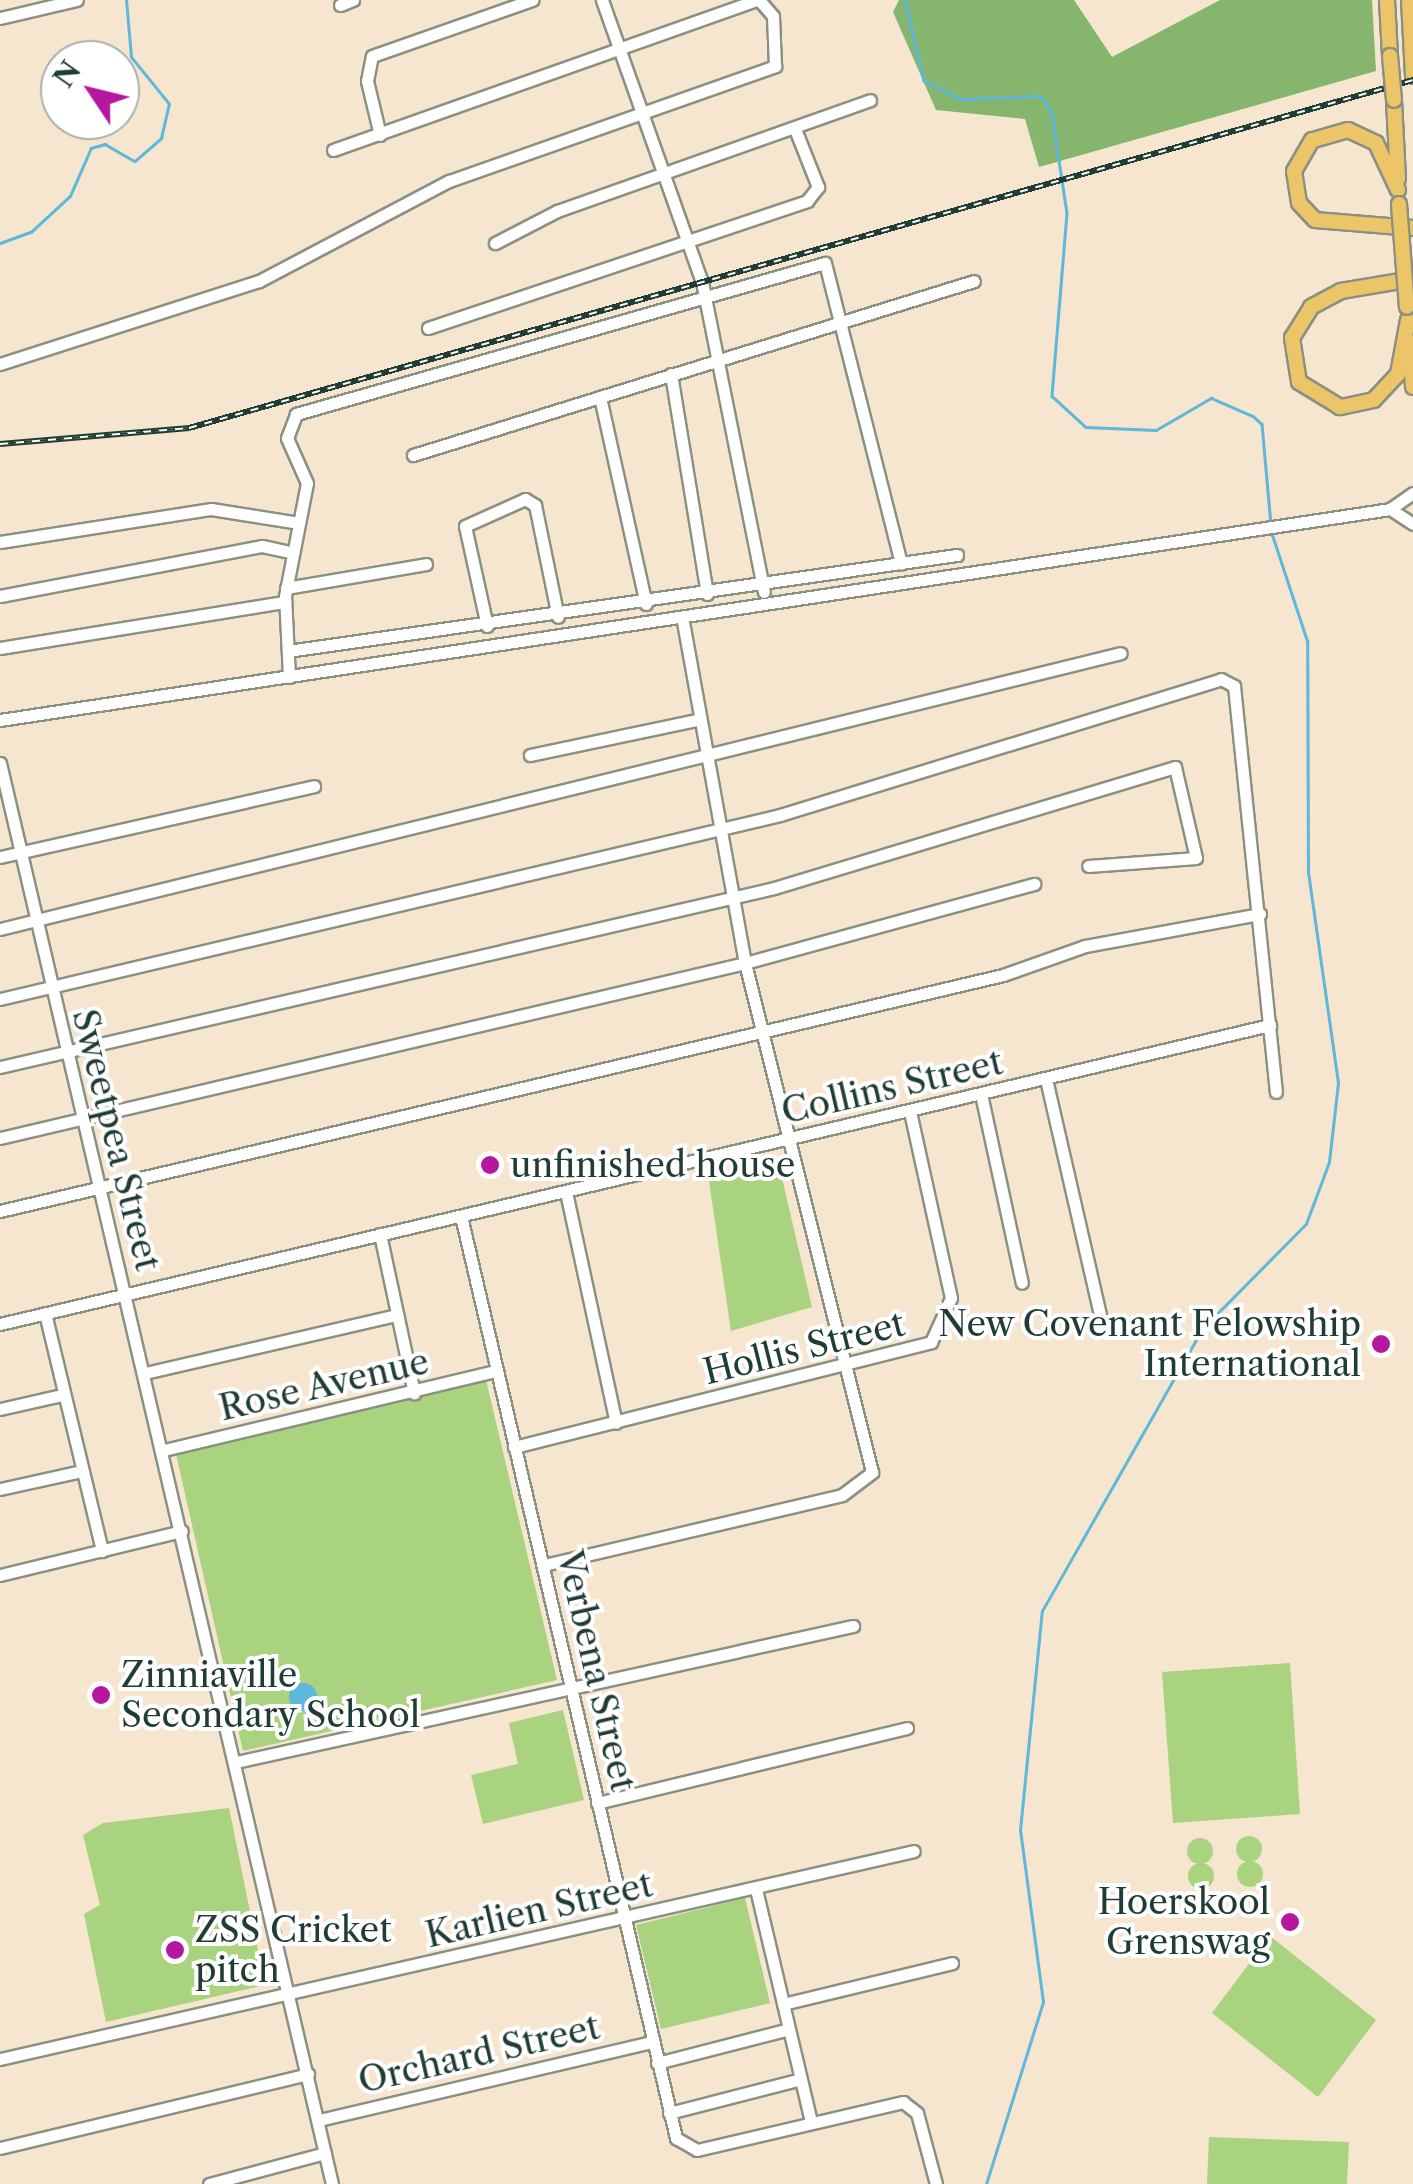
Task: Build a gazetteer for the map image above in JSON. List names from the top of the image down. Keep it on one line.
{"streets":{"street":["Collins Street","Sweetpea Street","Hollis Street","Rose Avenue","Verbena Street","Karlien Street","Orchard Street"]},"crossings":[["Collins Street","Sweetpea Street"],["Collins Street","Hollis Street"],["Collins Street","Verbena Street"],["Sweetpea Street","Rose Avenue"],["Sweetpea Street","Karlien Street"],["Sweetpea Street","Orchard Street"],["Hollis Street","Verbena Street"],["Rose Avenue","Verbena Street"],["Verbena Street","Karlien Street"],["Verbena Street","Orchard Street"]],"places":["unfinished house","New Covenant Felowship International","Zinniaville Secondary School","Hoerskool Grenswag","ZSS Cricket pitch"],"north":"top left"}
